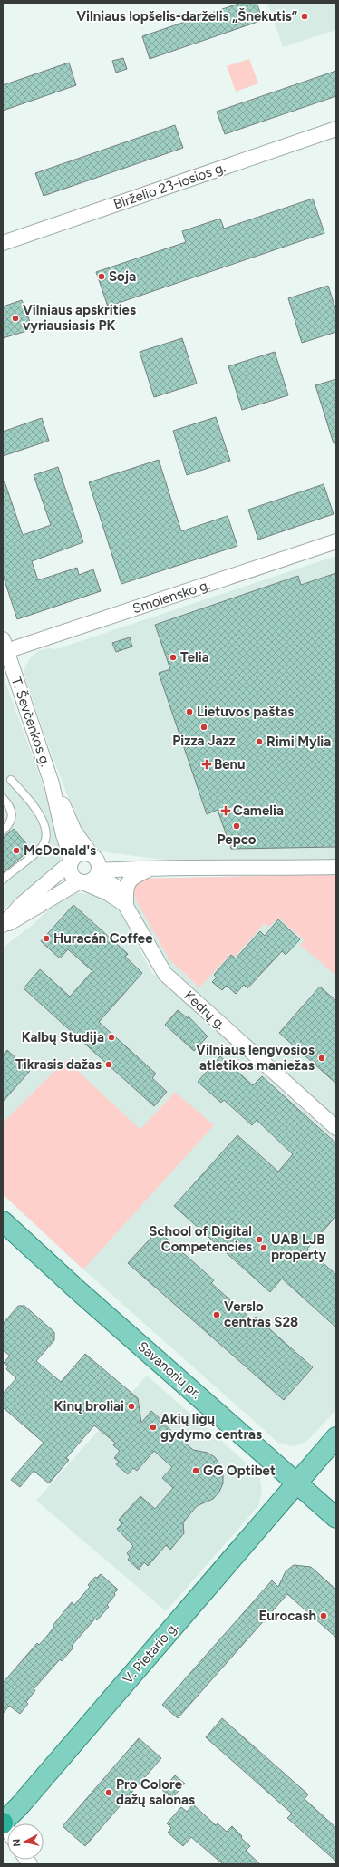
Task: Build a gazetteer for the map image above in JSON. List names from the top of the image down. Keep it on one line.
{"streets":{"main road":["Savanorių pr.","V. Pietario g."],"street":["Birželio 23-iosios g.","Smolensko g.","T. Ševčenkos g.","Kedrų g."]},"crossings":[["Smolensko g.","T. Ševčenkos g."],["T. Ševčenkos g.","Kedrų g."],["Savanorių pr.","V. Pietario g."]],"places":{"other":["Vilniaus lopšelis-darželis „Šnekutis“","Soja","Vilniaus apskrities vyriausiasis PK","Telia","Lietuvos paštas","Pizza Jazz","Rimi Mylia","Pepco","McDonald's","Huracán Coffee","Kalbų Studija","Vilniaus lengvosios atletikos maniežas","Tikrasis dažas","School of Digital Competencies","UAB LJB property","Verslo centras S28","Kinų broliai","Akių ligų gydymo centras","GG Optibet","Eurocash","Pro Colore dažų salonas"],"health":["Benu","Camelia"]},"north":"left"}
